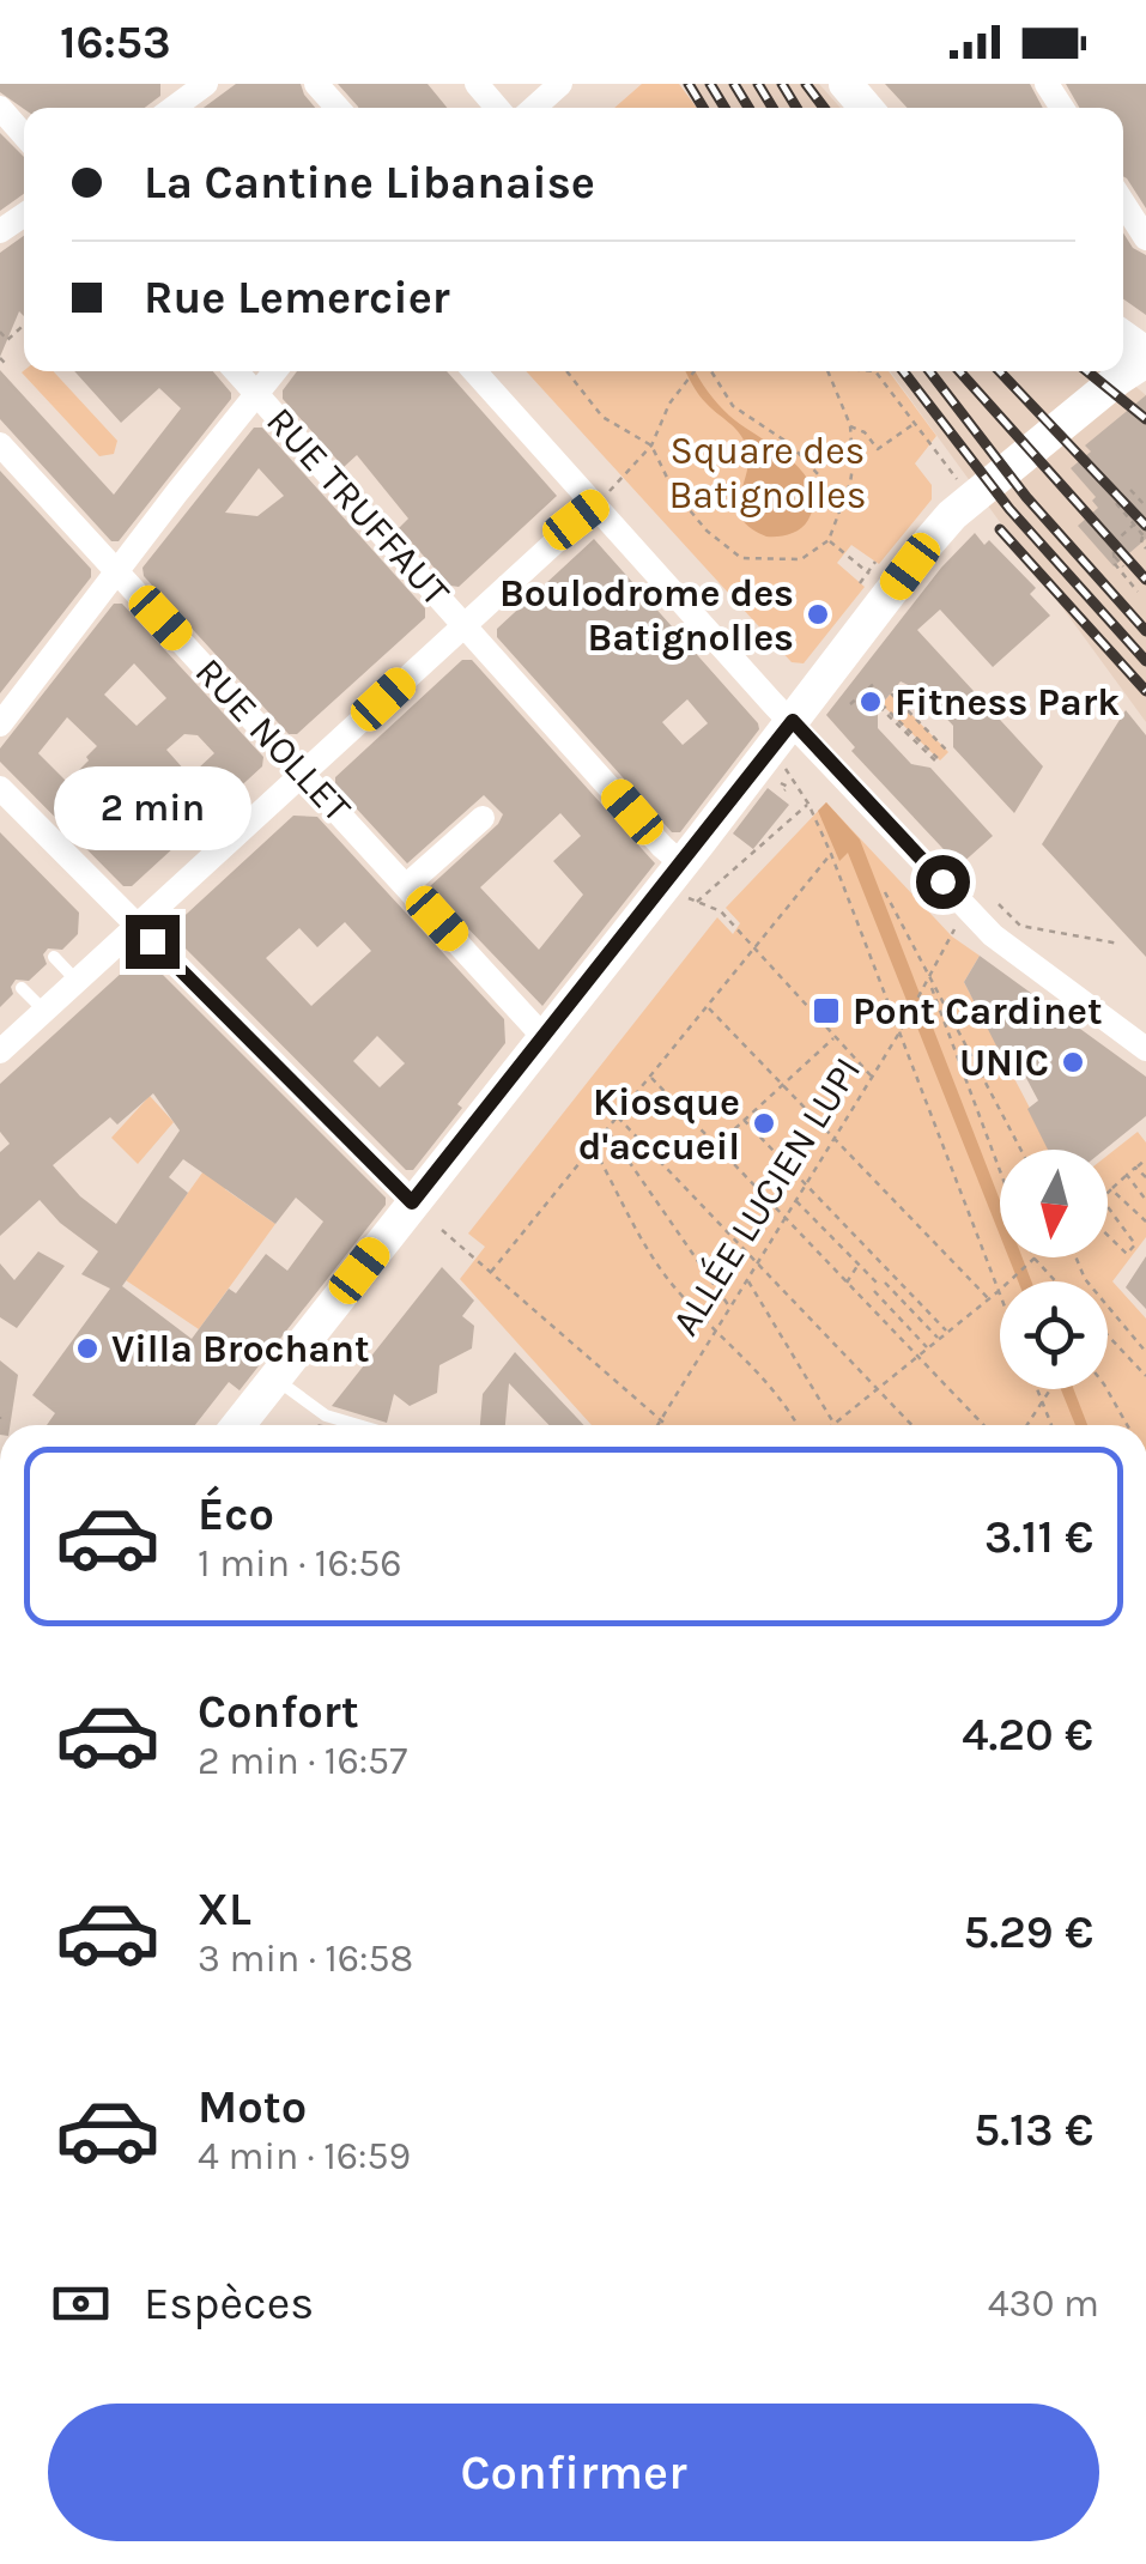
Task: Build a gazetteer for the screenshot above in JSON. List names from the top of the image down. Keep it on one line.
{"streets":{"street":["RUE TRUFFAUT","RUE NOLLET"],"path":["ALLÉE LUCIEN LUPI"]},"parks":["Square des Batignolles"],"places":{"other":["Boulodrome des Batignolles","Fitness Park","UNIC","Kiosque d'accueil","Villa Brochant"],"transit":["Pont Cardinet"]},"north":"bottom","page":{"status":"16:53","banner":["La Cantine Libanaise","Rue Lemercier"],"bubble":"2 min","list":[{"name":"Éco","note":"1 min · 16:56","value":"3.11 €"},{"name":"Confort","note":"2 min · 16:57","value":"4.20 €"},{"name":"XL","note":"3 min · 16:58","value":"5.29 €"},{"name":"Moto","note":"4 min · 16:59","value":"5.13 €"}],"pay":["Espèces","430 m"],"buttons":"Confirmer"}}
